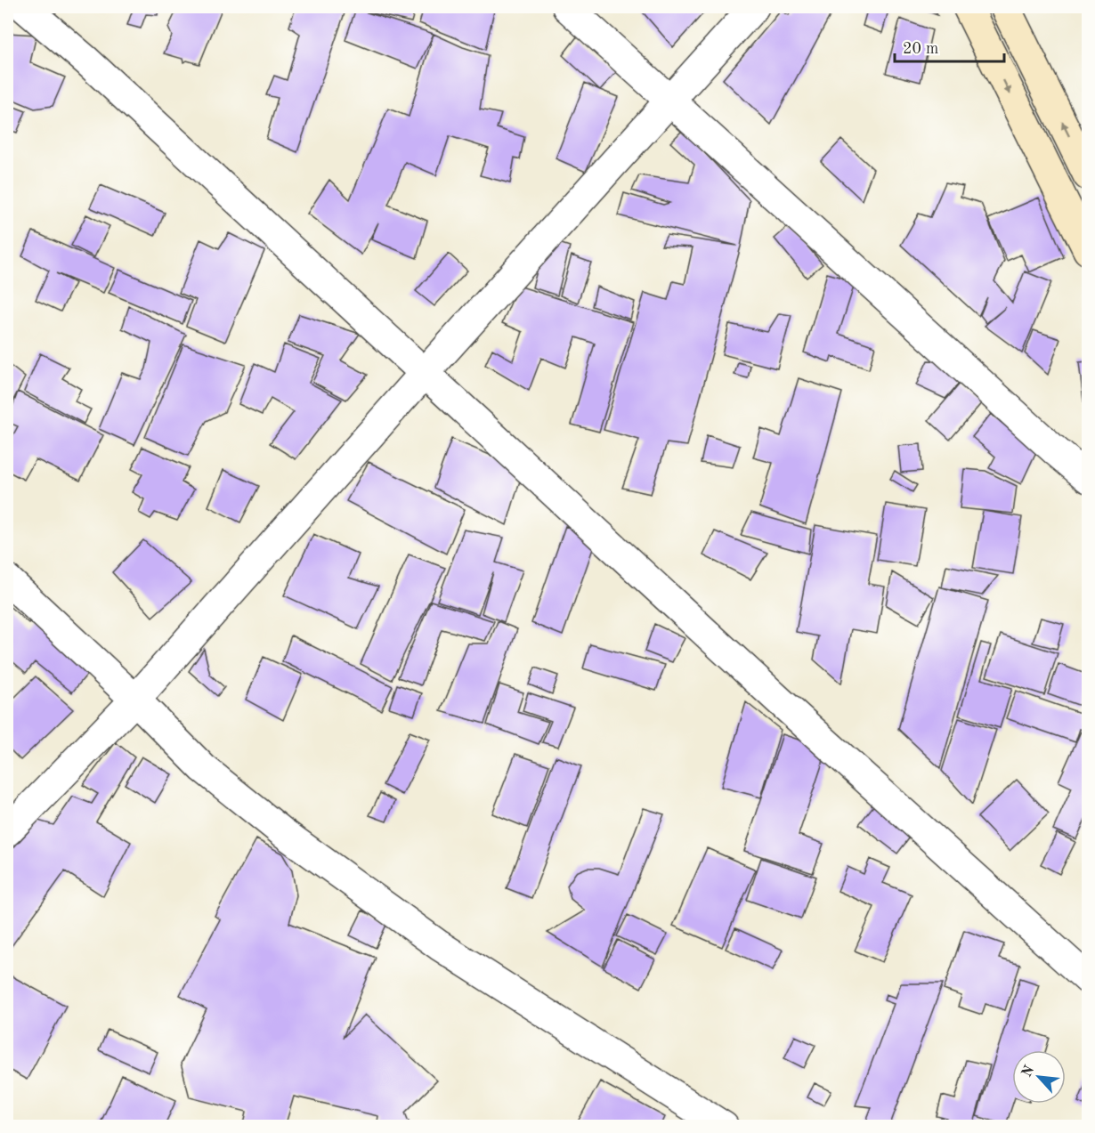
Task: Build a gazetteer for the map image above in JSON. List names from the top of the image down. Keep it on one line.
{"scale_bar":"20 m","north":"top left"}
